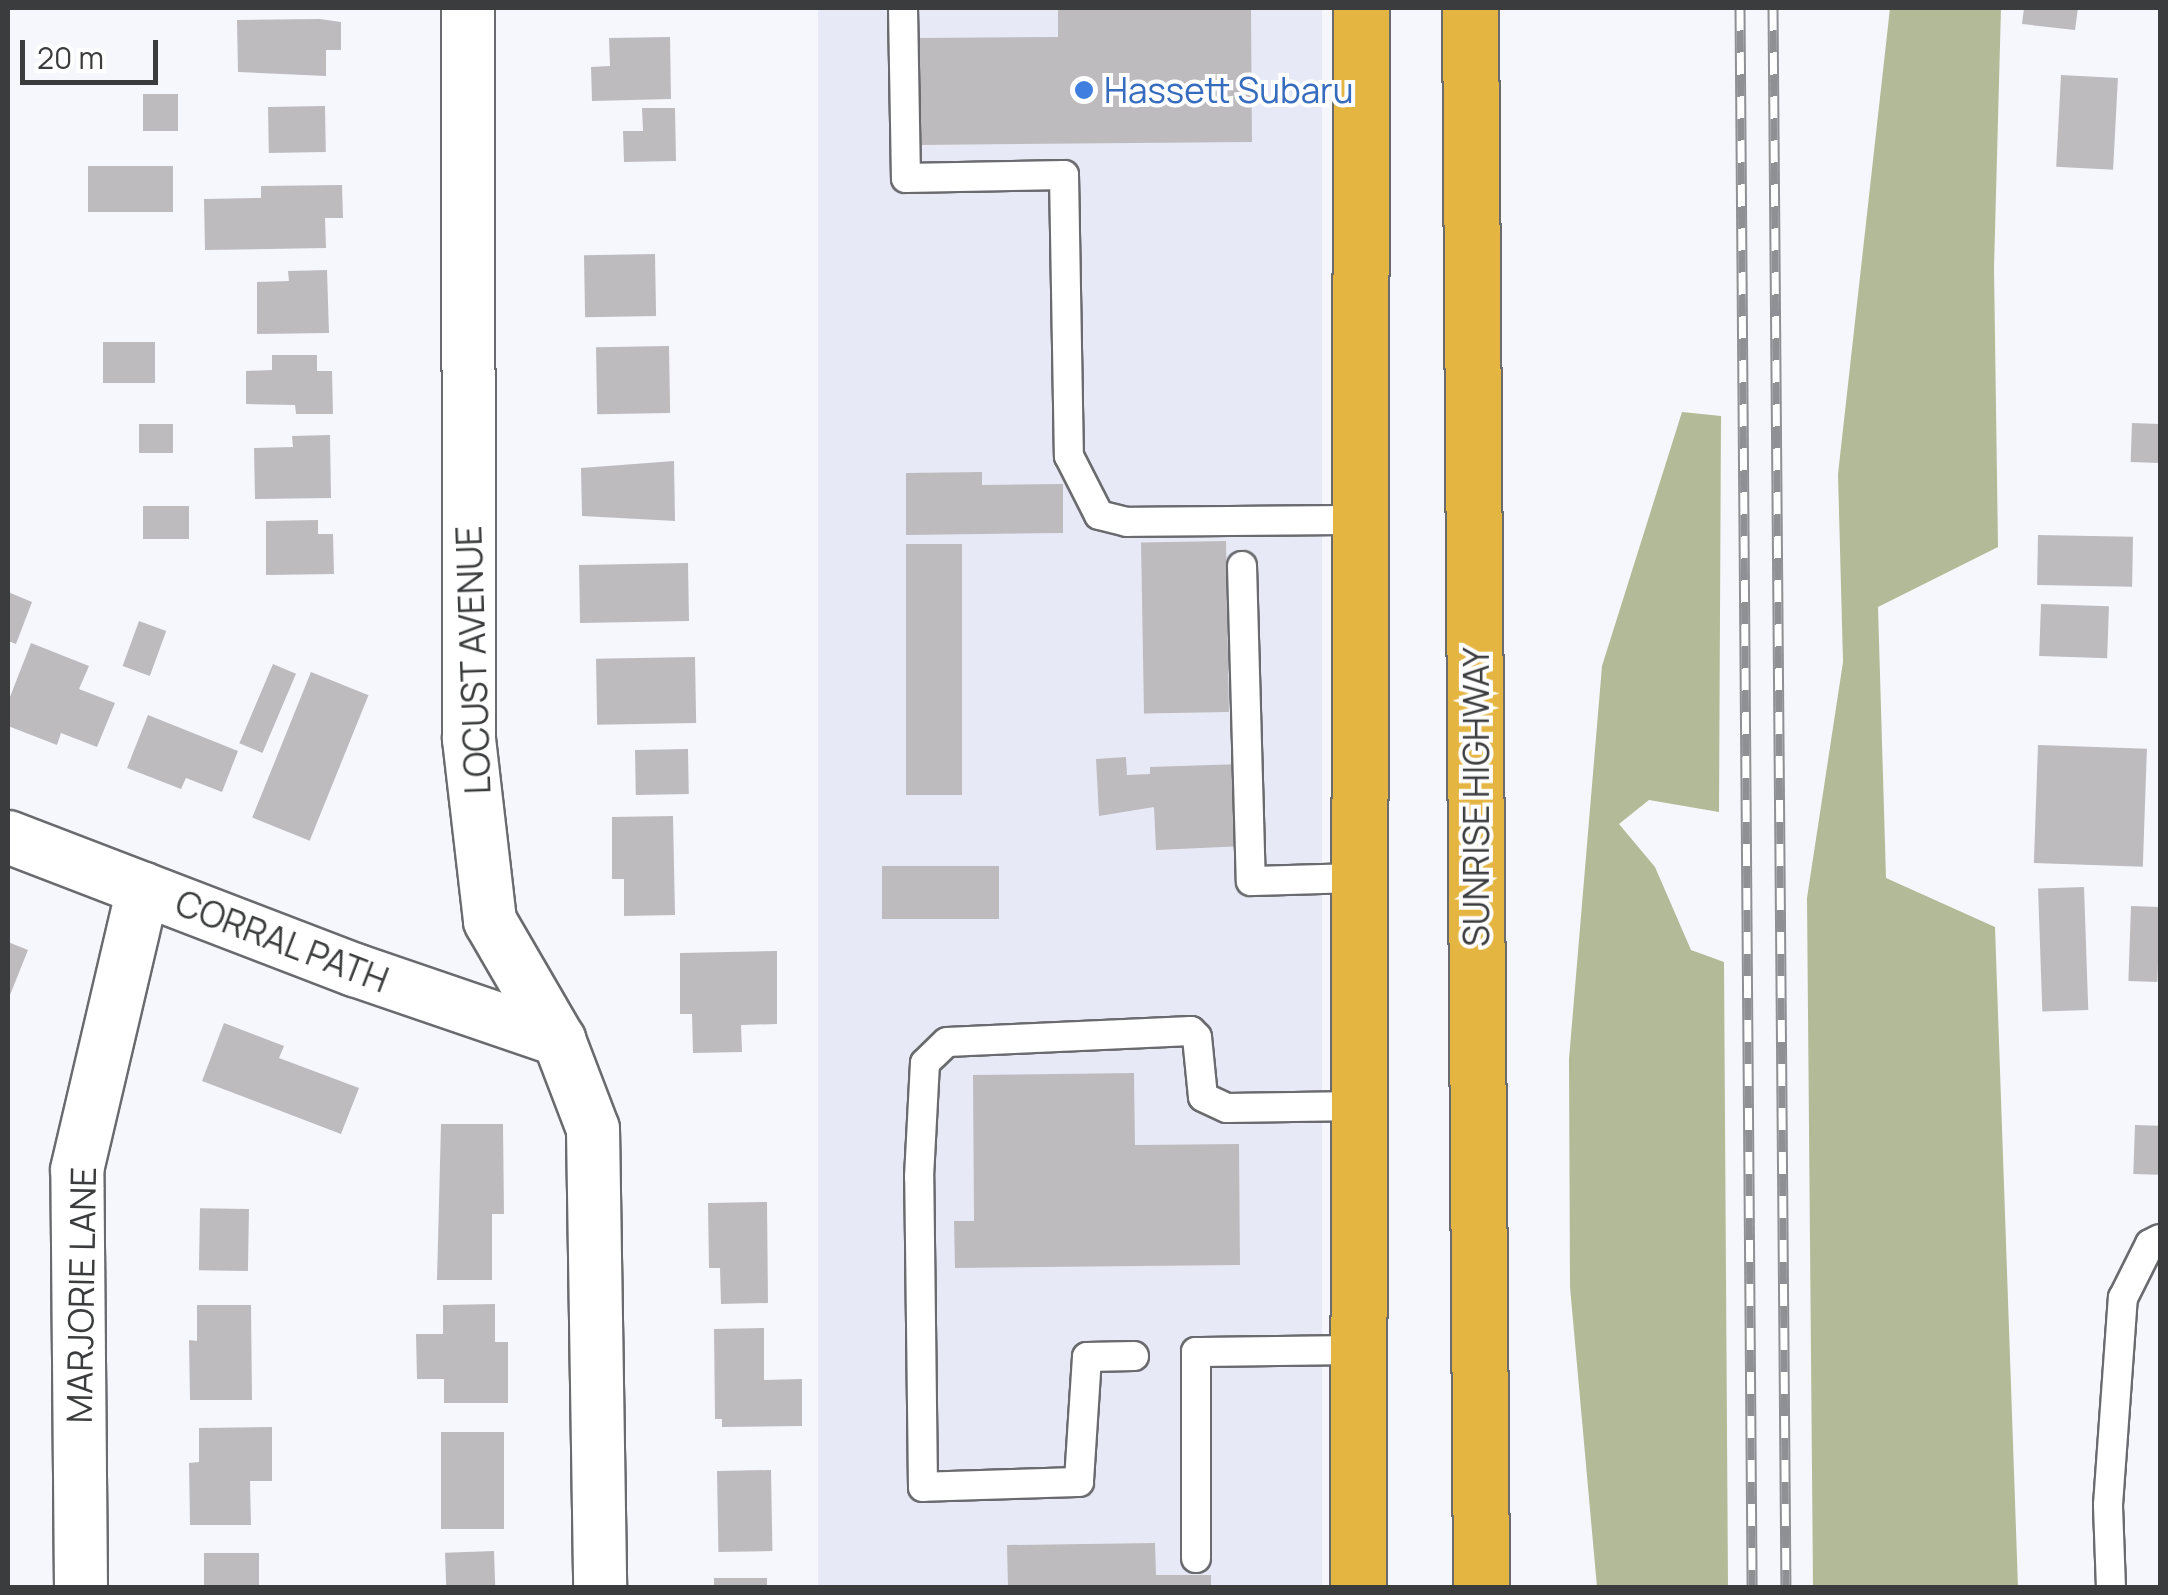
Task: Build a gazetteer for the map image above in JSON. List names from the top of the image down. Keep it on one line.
{"streets":{"highway":["SUNRISE HIGHWAY"],"street":["LOCUST AVENUE","CORRAL PATH","MARJORIE LANE"]},"crossings":[["LOCUST AVENUE","CORRAL PATH"],["CORRAL PATH","MARJORIE LANE"]],"places":["Hassett Subaru"],"scale_bar":"20 m"}
